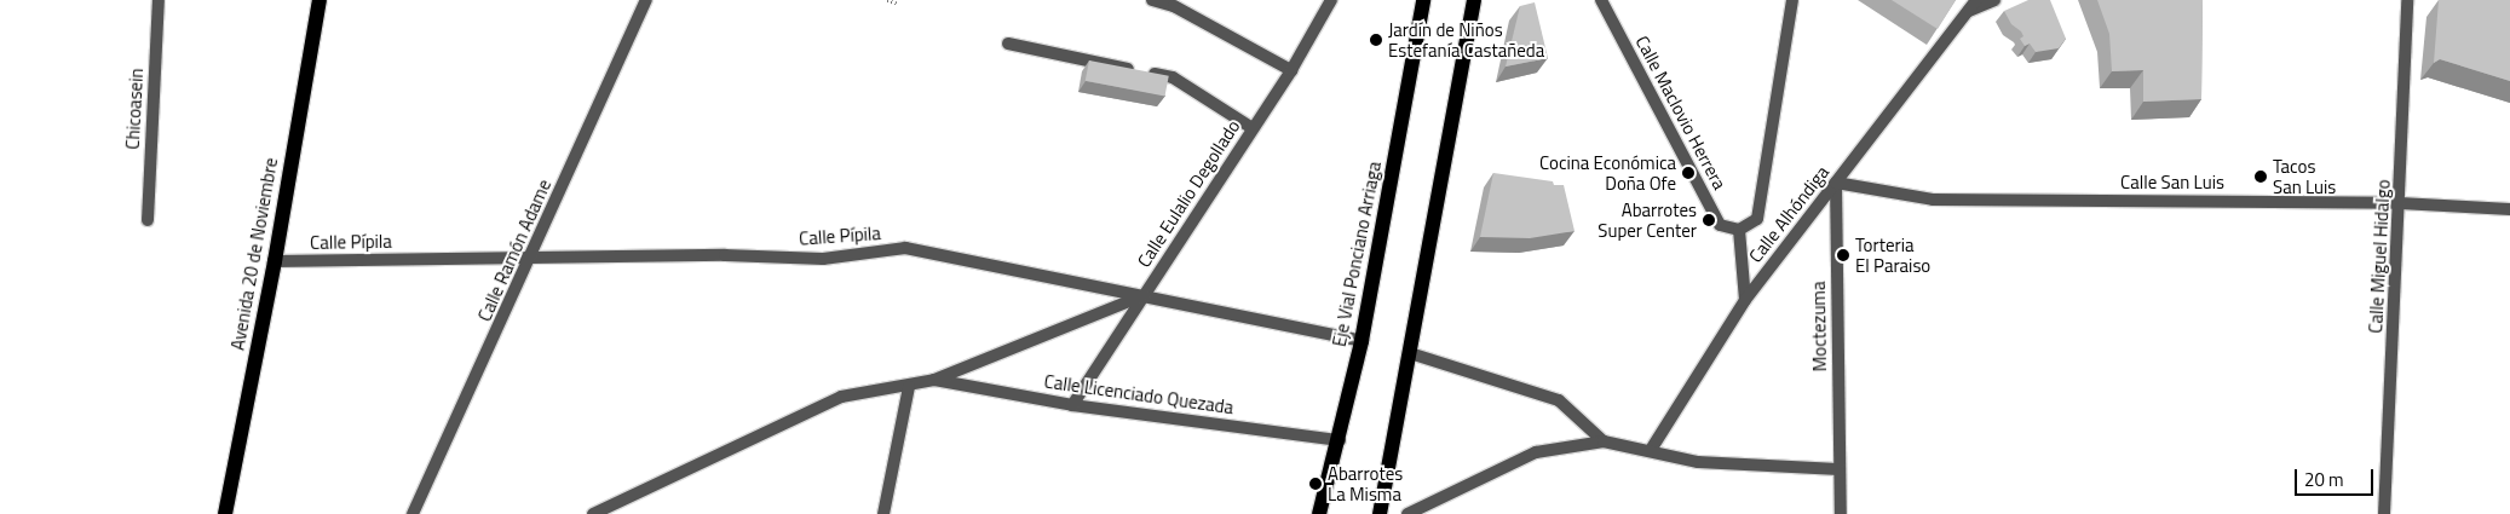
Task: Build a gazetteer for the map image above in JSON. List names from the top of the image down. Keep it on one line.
{"streets":{"main road":["Avenida 20 de Noviembre","Eje Vial Ponciano Arriaga"],"street":["Chicoasein","Calle Maclovio Herrera","Calle San Luis","Calle Eulalio Degollado","Calle Alhóndiga","Calle Pípila","Calle Ramón Adame","Calle Miguel Hidalgo","Moctezuma","Calle Licenciado Quezada"]},"crossings":[["Calle San Luis","Calle Alhóndiga"],["Calle San Luis","Calle Miguel Hidalgo"],["Calle San Luis","Moctezuma"],["Calle Eulalio Degollado","Calle Pípila"],["Calle Eulalio Degollado","Calle Licenciado Quezada"],["Calle Alhóndiga","Moctezuma"],["Calle Pípila","Calle Ramón Adame"],["Calle Pípila","Avenida 20 de Noviembre"],["Calle Pípila","Eje Vial Ponciano Arriaga"],["Calle Pípila","Calle Licenciado Quezada"],["Eje Vial Ponciano Arriaga","Calle Licenciado Quezada"]],"places":["Jardín de Niños Estefanía Castañeda","Cocina Económica Doña Ofe","Tacos San Luis","Abarrotes Super Center","Torteria El Paraiso","Abarrotes La Misma"],"scale_bar":"20 m"}
